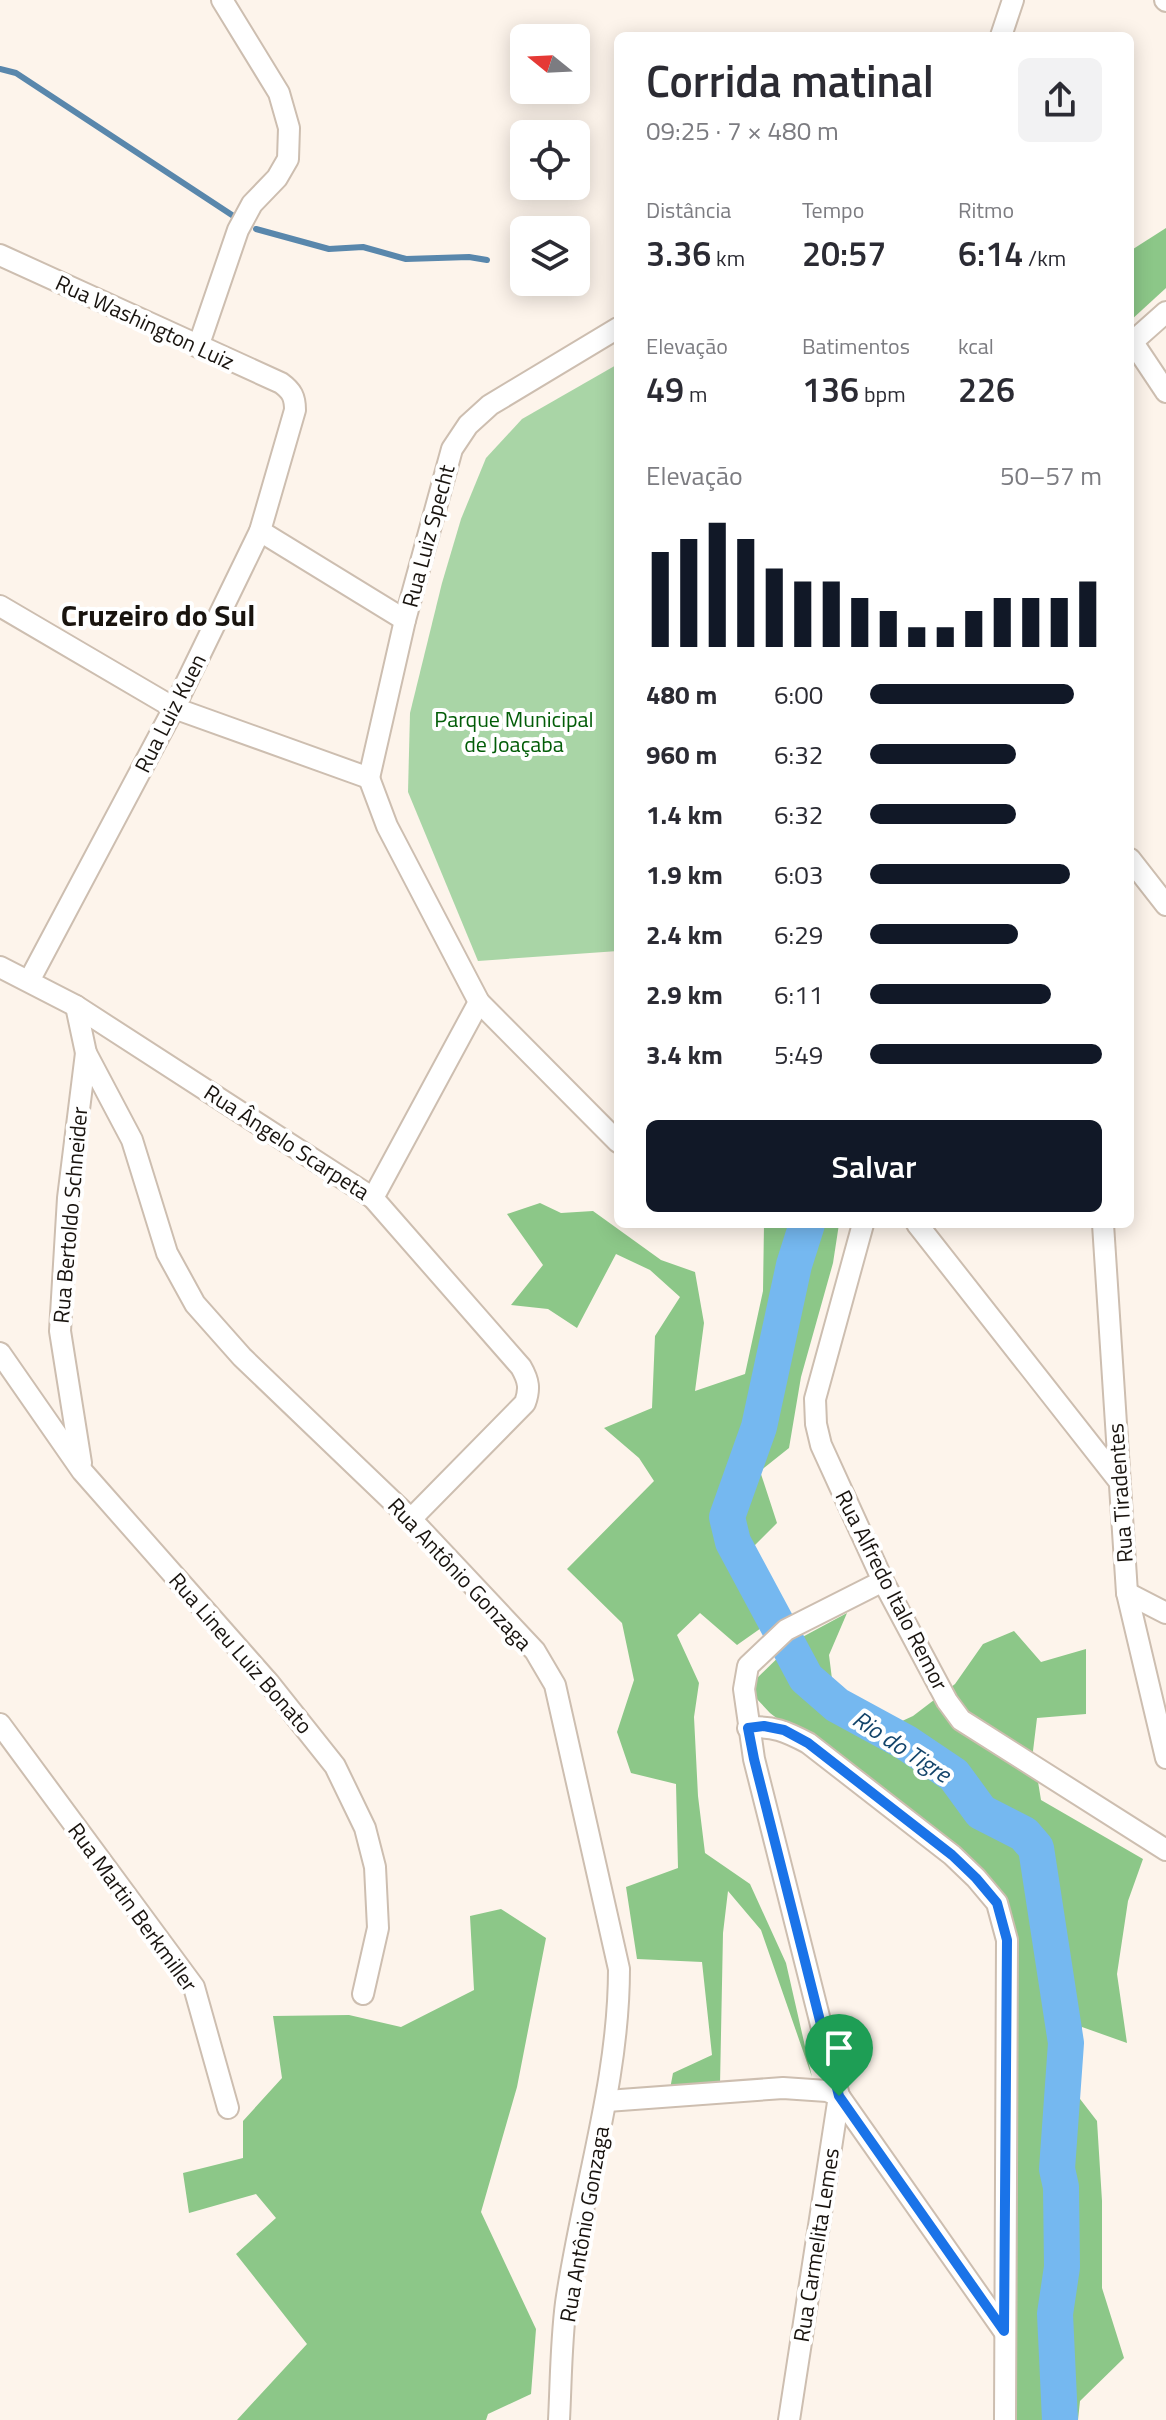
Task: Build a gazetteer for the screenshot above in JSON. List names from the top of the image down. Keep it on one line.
{"streets":{"street":["Rua Washington Luiz","Rua Luiz Specht","Rua Luiz Kuen","Rua Ângelo Scarpeta","Rua Bertoldo Schneider","Rua Tiradentes","Rua Antônio Gonzaga","Rua Alfredo Italo Remor","Rua Lineu Luiz Bonato","Rua Martin Berkmiller","Rua Carmelita Lemes"]},"crossings":[["Rua Washington Luiz","Rua Luiz Kuen"],["Rua Luiz Kuen","Rua Ângelo Scarpeta"],["Rua Ângelo Scarpeta","Rua Antônio Gonzaga"],["Rua Bertoldo Schneider","Rua Antônio Gonzaga"],["Rua Bertoldo Schneider","Rua Lineu Luiz Bonato"],["Rua Alfredo Italo Remor","Rua Carmelita Lemes"]],"districts":["Cruzeiro do Sul"],"water":["Rio do Tigre"],"parks":["Parque Municipal de Joaçaba"],"north":"left","page":{"heading":["Corrida matinal","09:25 · 7 × 480 m"],"stats":[["Distância","3.36 km"],["Tempo","20:57"],["Ritmo","6:14 /km"],["Elevação","49 m"],["Batimentos","136 bpm"],["kcal","226"]],"chart":["Elevação","50–57 m"],"list":[{"name":"480 m","note":"6:00"},{"name":"960 m","note":"6:32"},{"name":"1.4 km","note":"6:32"},{"name":"1.9 km","note":"6:03"},{"name":"2.4 km","note":"6:29"},{"name":"2.9 km","note":"6:11"},{"name":"3.4 km","note":"5:49"}],"buttons":"Salvar"}}
